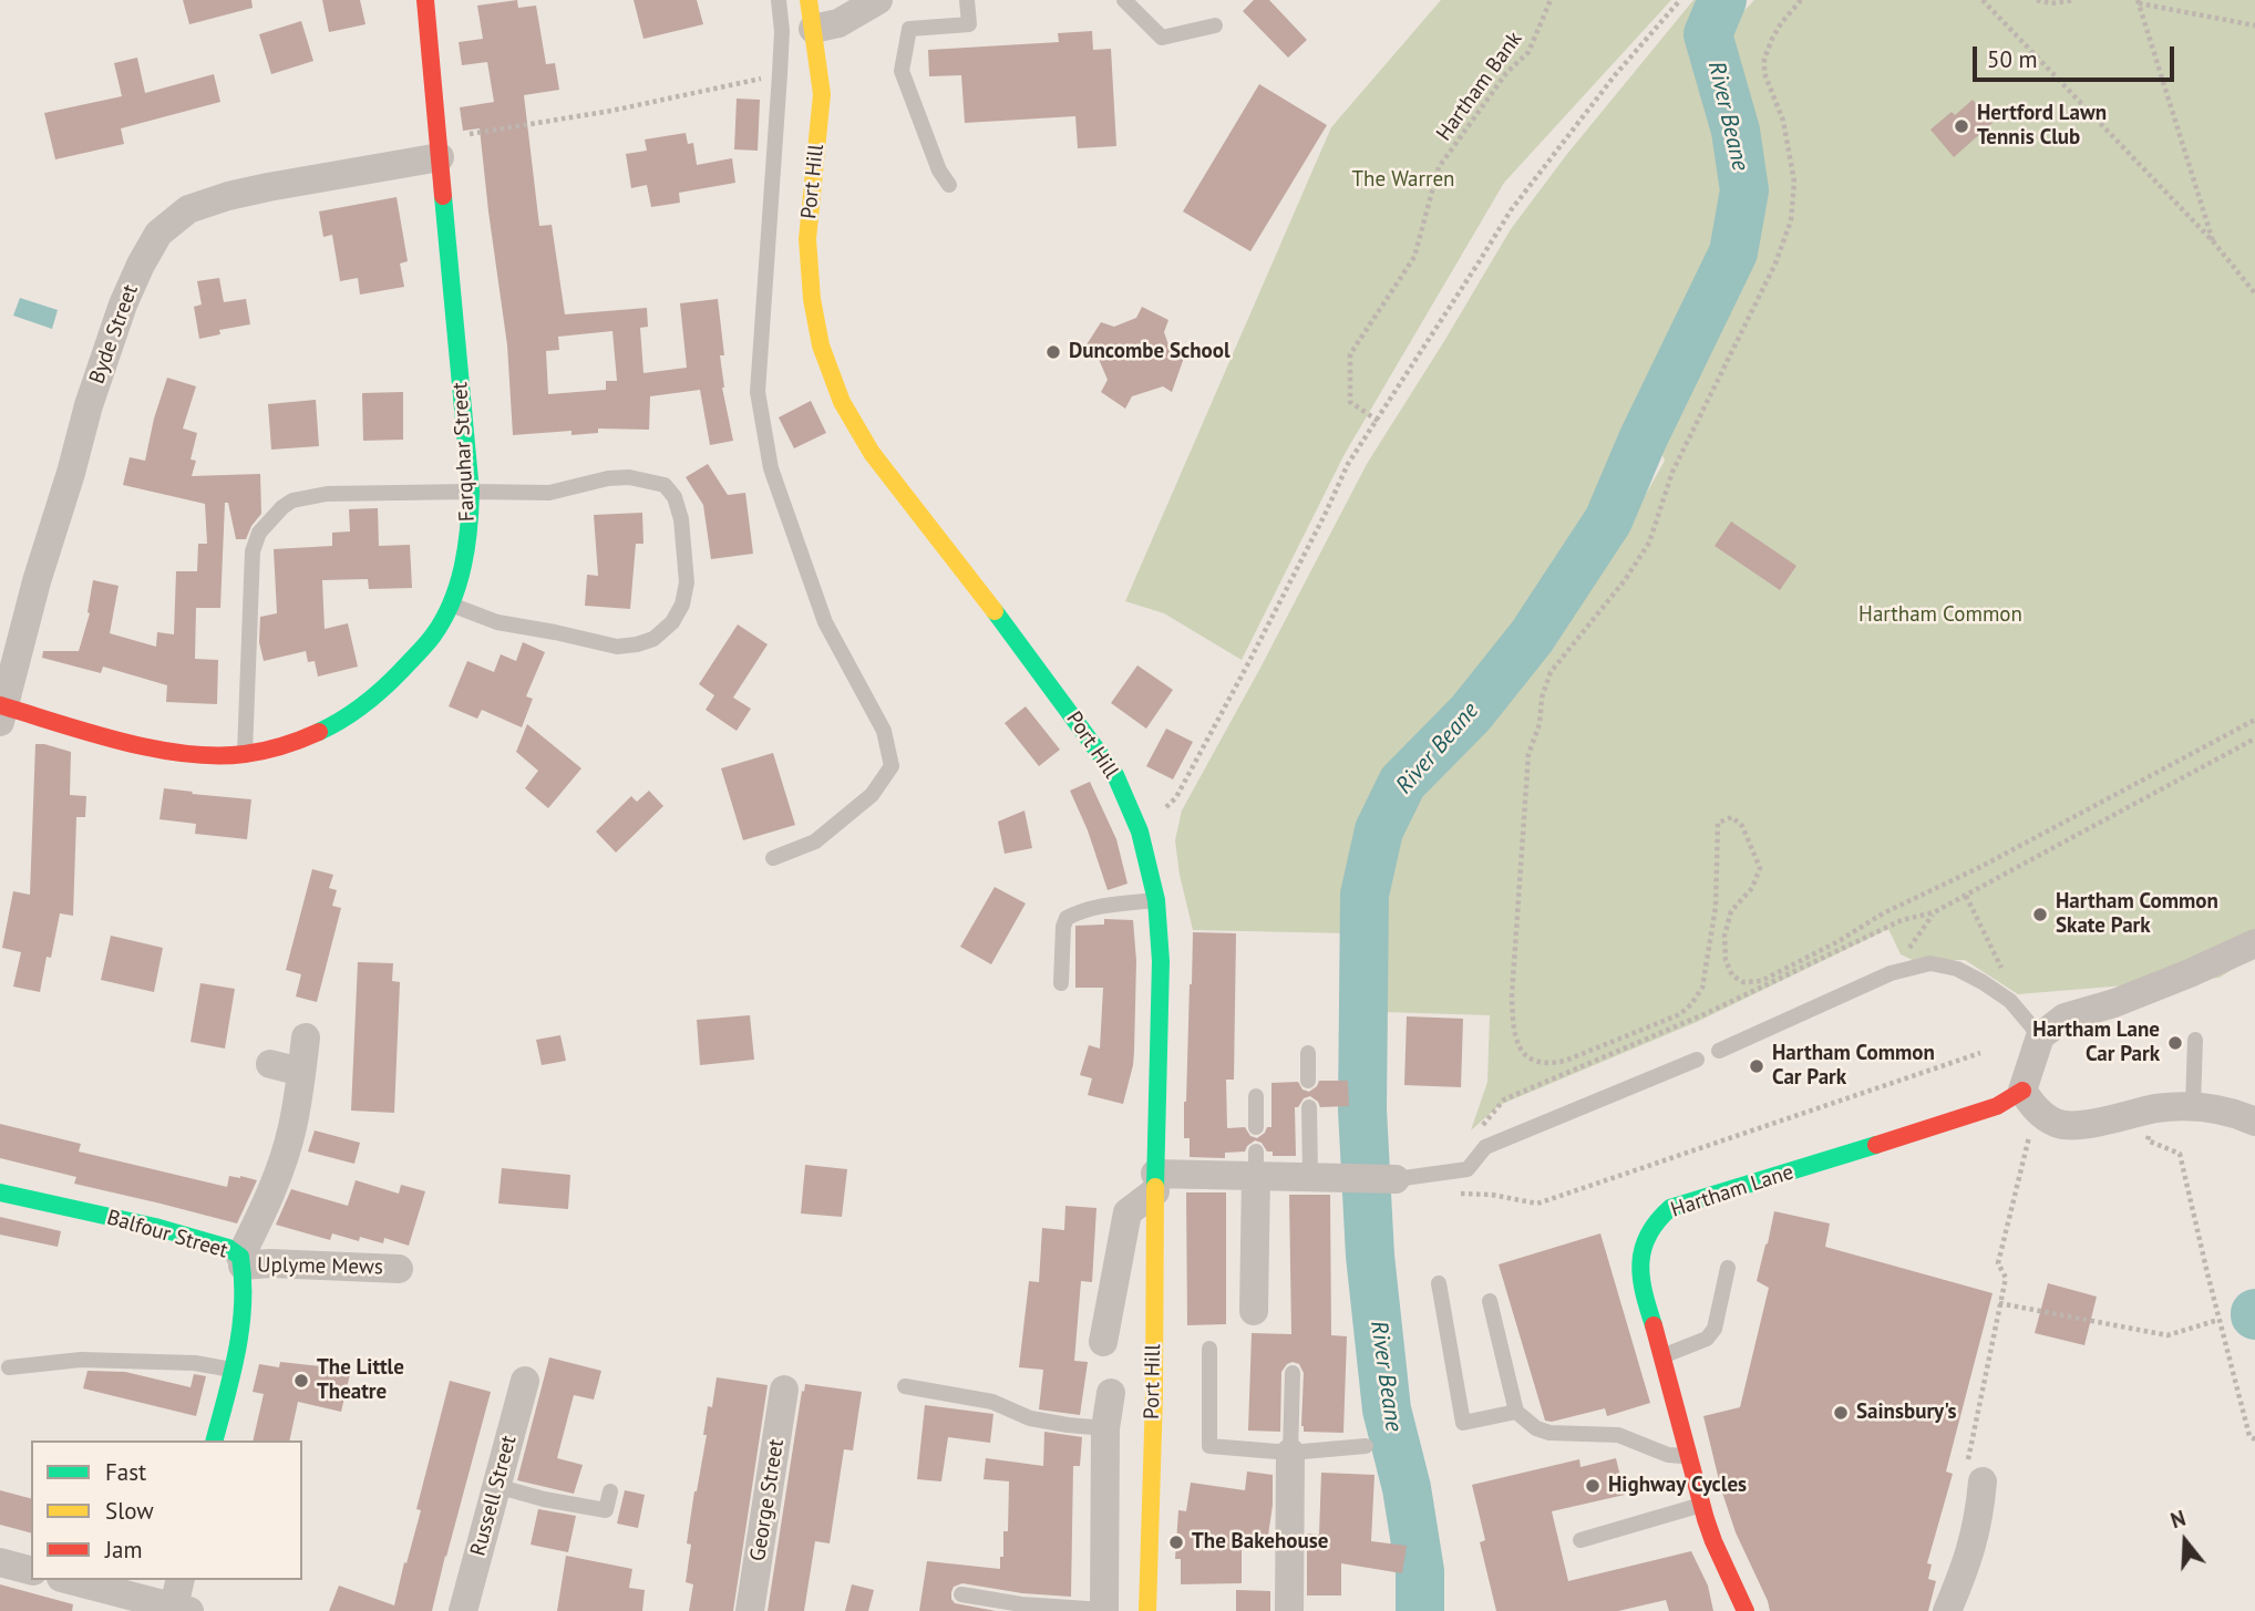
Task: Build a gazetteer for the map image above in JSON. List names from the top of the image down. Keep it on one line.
{"streets":{"street":["Port Hill","Byde Street","Farquhar Street","Hartham Lane","Balfour Street","Uplyme Mews","Russell Street","George Street"],"path":["Hartham Bank"]},"crossings":[["Byde Street","Farquhar Street"],["Balfour Street","Uplyme Mews"]],"water":["River Beane"],"parks":["The Warren","Hartham Common"],"places":["Hertford Lawn Tennis Club","Duncombe School","Hartham Common Skate Park","Hartham Lane Car Park","Hartham Common Car Park","The Little Theatre","Sainsbury's","Highway Cycles","The Bakehouse"],"legend":["Fast","Slow","Jam"],"scale_bar":"50 m","north":"top"}
